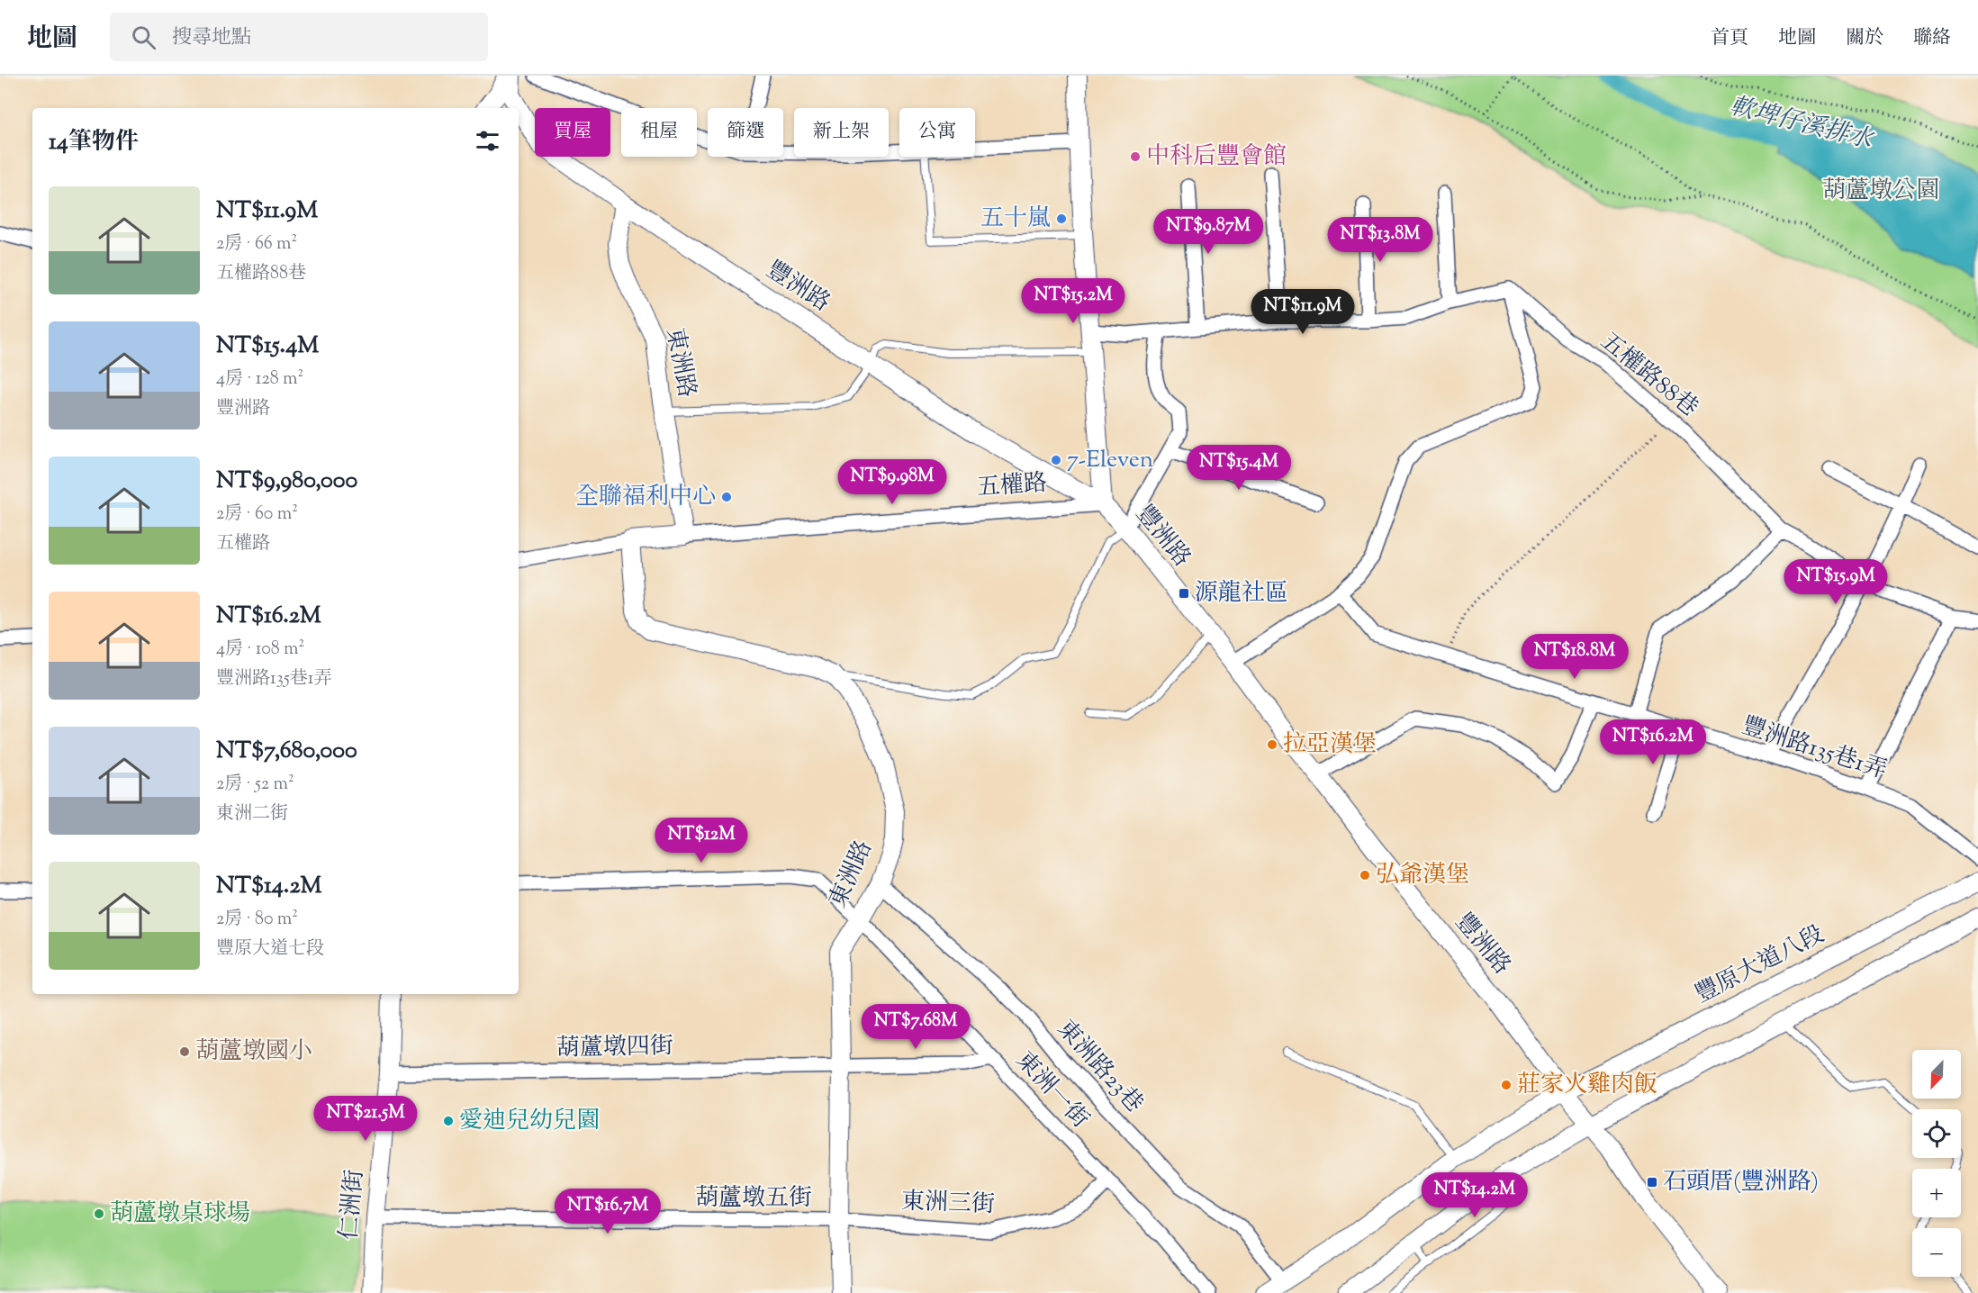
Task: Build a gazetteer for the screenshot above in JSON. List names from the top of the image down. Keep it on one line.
{"streets":{"street":["豐洲路","東洲路","五權路88巷","五權路","豐洲路135巷1弄","豐原大道八段","葫蘆墩四街","東洲路23巷","東洲一街","葫蘆墩五街","東洲三街","仁洲街"]},"crossings":[["豐洲路","東洲路"],["豐洲路","五權路"],["豐洲路","豐原大道八段"],["東洲路","五權路"],["東洲路","葫蘆墩四街"],["東洲路","東洲路23巷"],["東洲路","東洲一街"],["東洲路","葫蘆墩五街"],["東洲路","東洲三街"],["豐原大道八段","東洲路23巷"],["葫蘆墩四街","東洲一街"],["葫蘆墩四街","仁洲街"],["東洲一街","東洲三街"],["葫蘆墩五街","東洲三街"],["葫蘆墩五街","仁洲街"]],"water":["軟埤仔溪排水"],"parks":["葫蘆墩公園"],"places":{"other":["中科后豐會館","五十嵐","7-Eleven","全聯福利中心","拉亞漢堡","弘爺漢堡","葫蘆墩國小","莊家火雞肉飯","愛迪兒幼兒園","葫蘆墩桌球場"],"transit":["源龍社區","石頭厝(豐洲路)"]},"north":"bottom left","page":{"header":"地圖","search":"搜尋地點","nav":["首頁","地圖","關於","聯絡"],"chip":["買屋","租屋","篩選","新上架","公寓"],"heading":"14筆物件","list":[{"name":"NT$11.9M","note":"2房 · 66 m² · 五權路88巷"},{"name":"NT$15.4M","note":"4房 · 128 m² · 豐洲路"},{"name":"NT$9,980,000","note":"2房 · 60 m² · 五權路"},{"name":"NT$16.2M","note":"4房 · 108 m² · 豐洲路135巷1弄"},{"name":"NT$7,680,000","note":"2房 · 52 m² · 東洲二街"},{"name":"NT$14.2M","note":"2房 · 80 m² · 豐原大道七段"}],"price":["NT$9.87M","NT$13.8M","NT$15.2M","NT$11.9M","NT$15.4M","NT$9.98M","NT$15.9M","NT$18.8M","NT$16.2M","NT$12M","NT$7.68M","NT$21.5M","NT$14.2M","NT$16.7M"],"map_buttons":["+","−"]}}
